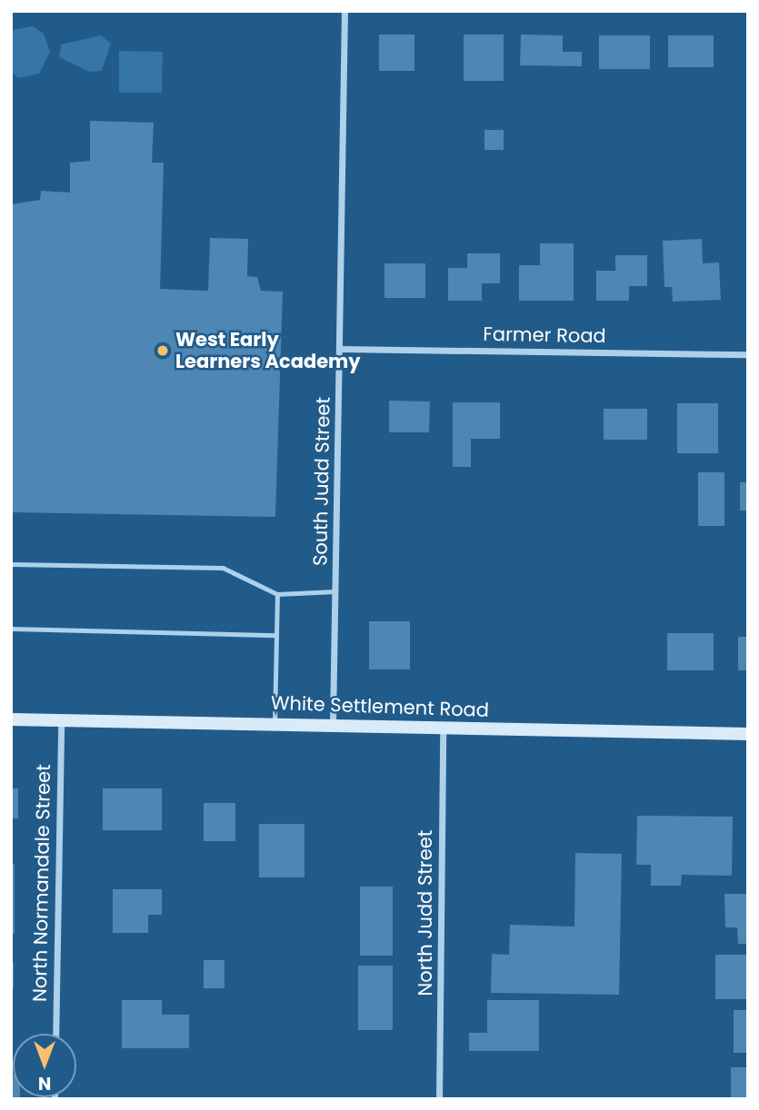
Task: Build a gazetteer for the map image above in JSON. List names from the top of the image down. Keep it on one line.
{"streets":{"main road":["White Settlement Road"],"street":["Farmer Road","South Judd Street","North Normandale Street","North Judd Street"]},"crossings":[["Farmer Road","South Judd Street"],["South Judd Street","White Settlement Road"],["White Settlement Road","North Normandale Street"],["White Settlement Road","North Judd Street"]],"places":["West Early Learners Academy"],"north":"bottom"}
